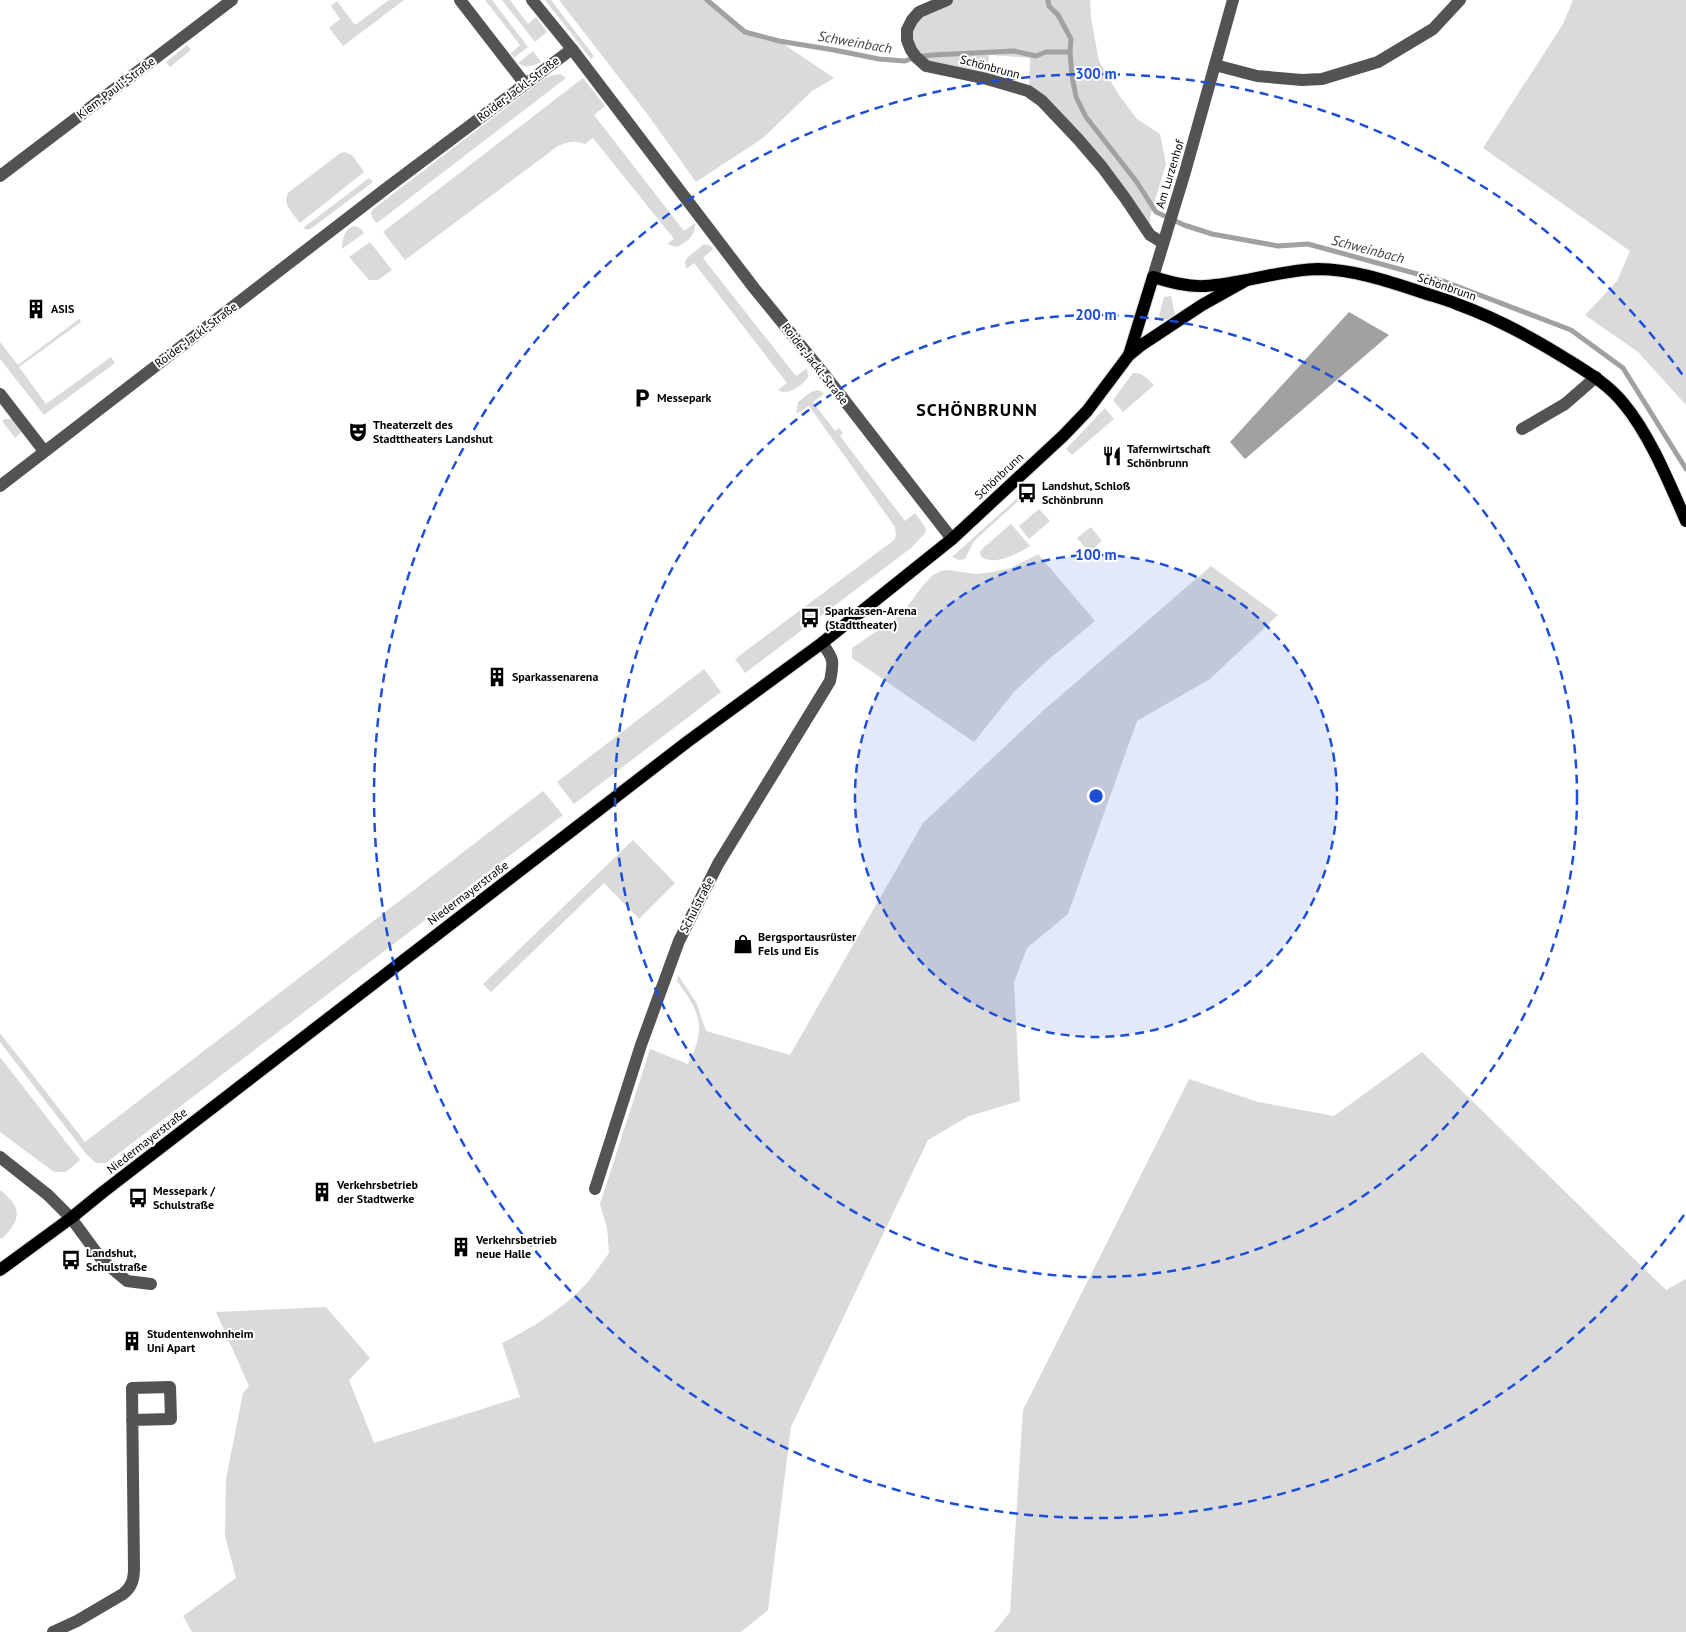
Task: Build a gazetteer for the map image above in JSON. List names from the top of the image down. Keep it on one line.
{"streets":{"main road":["Schönbrunn","Am Lurzenhof","Niedermayerstraße"],"street":["Kiem-Pauli-Straße","Roider-Jackl-Straße","Schulstraße"]},"crossings":[["Schönbrunn","Roider-Jackl-Straße"],["Schönbrunn","Am Lurzenhof"],["Schönbrunn","Niedermayerstraße"],["Roider-Jackl-Straße","Niedermayerstraße"],["Niedermayerstraße","Schulstraße"]],"districts":["SCHÖNBRUNN"],"water":["Schweinbach"],"places":{"building":["ASIS","Sparkassenarena","Verkehrsbetrieb der Stadtwerke","Verkehrsbetrieb neue Halle","Studentenwohnheim Uni Apart"],"parking":["Messepark"],"theatre":["Theaterzelt des Stadttheaters Landshut"],"restaurant":["Tafernwirtschaft Schönbrunn"],"bus stop":["Landshut, Schloß Schönbrunn","Sparkassen-Arena (Stadttheater)","Messepark / Schulstraße","Landshut, Schulstraße"],"shop":["Bergsportausrüster Fels und Eis"]},"rings":["300 m","200 m","100 m"]}
